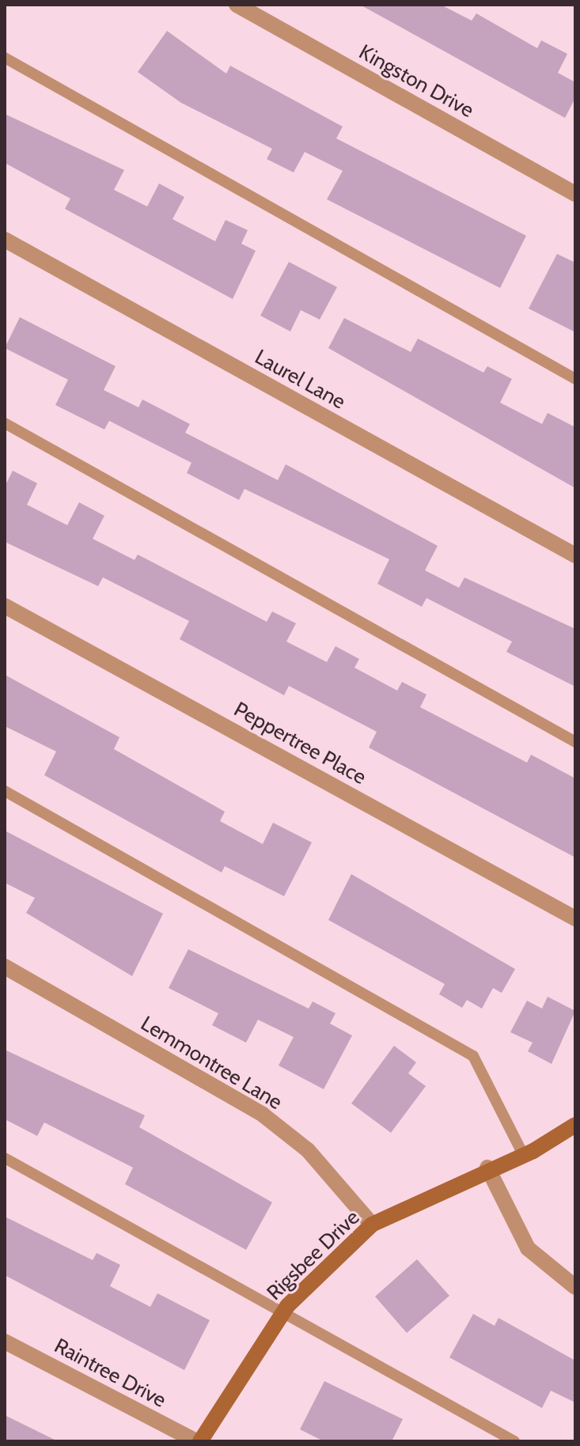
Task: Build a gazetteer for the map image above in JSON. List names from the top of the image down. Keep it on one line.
{"streets":{"street":["Kingston Drive","Laurel Lane","Peppertree Place","Lemmontree Lane","Rigsbee Drive","Raintree Drive"]},"crossings":[["Lemmontree Lane","Rigsbee Drive"],["Rigsbee Drive","Raintree Drive"]]}
